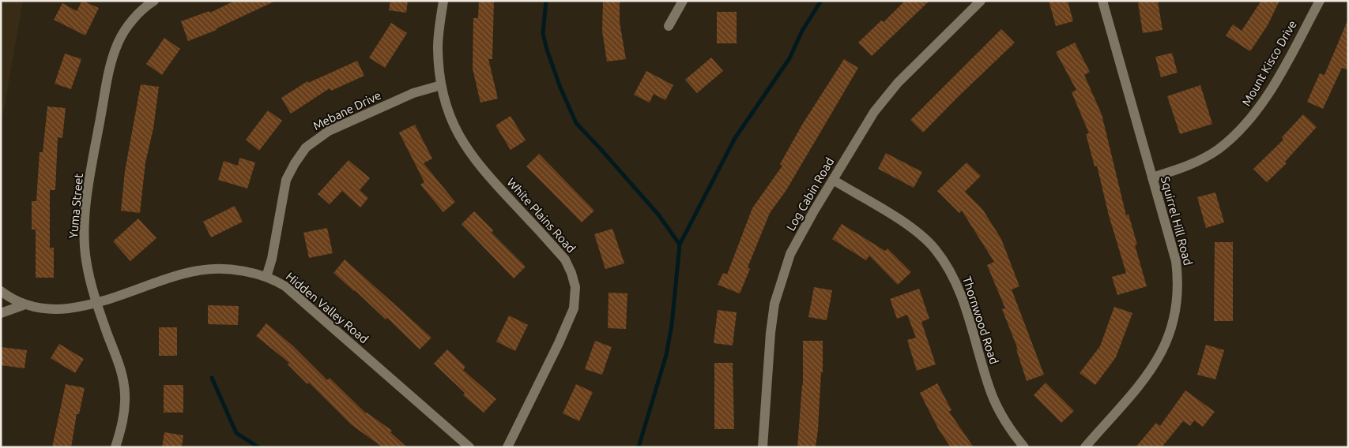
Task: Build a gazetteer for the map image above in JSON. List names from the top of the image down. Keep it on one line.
{"streets":{"street":["Mount Kisco Drive","Mebane Drive","Log Cabin Road","Yuma Street","White Plains Road","Squirrel Hill Road","Hidden Valley Road","Thornwood Road"]},"crossings":[["Mount Kisco Drive","Squirrel Hill Road"],["Mebane Drive","White Plains Road"],["Mebane Drive","Hidden Valley Road"],["Log Cabin Road","Thornwood Road"],["Yuma Street","Hidden Valley Road"]]}
